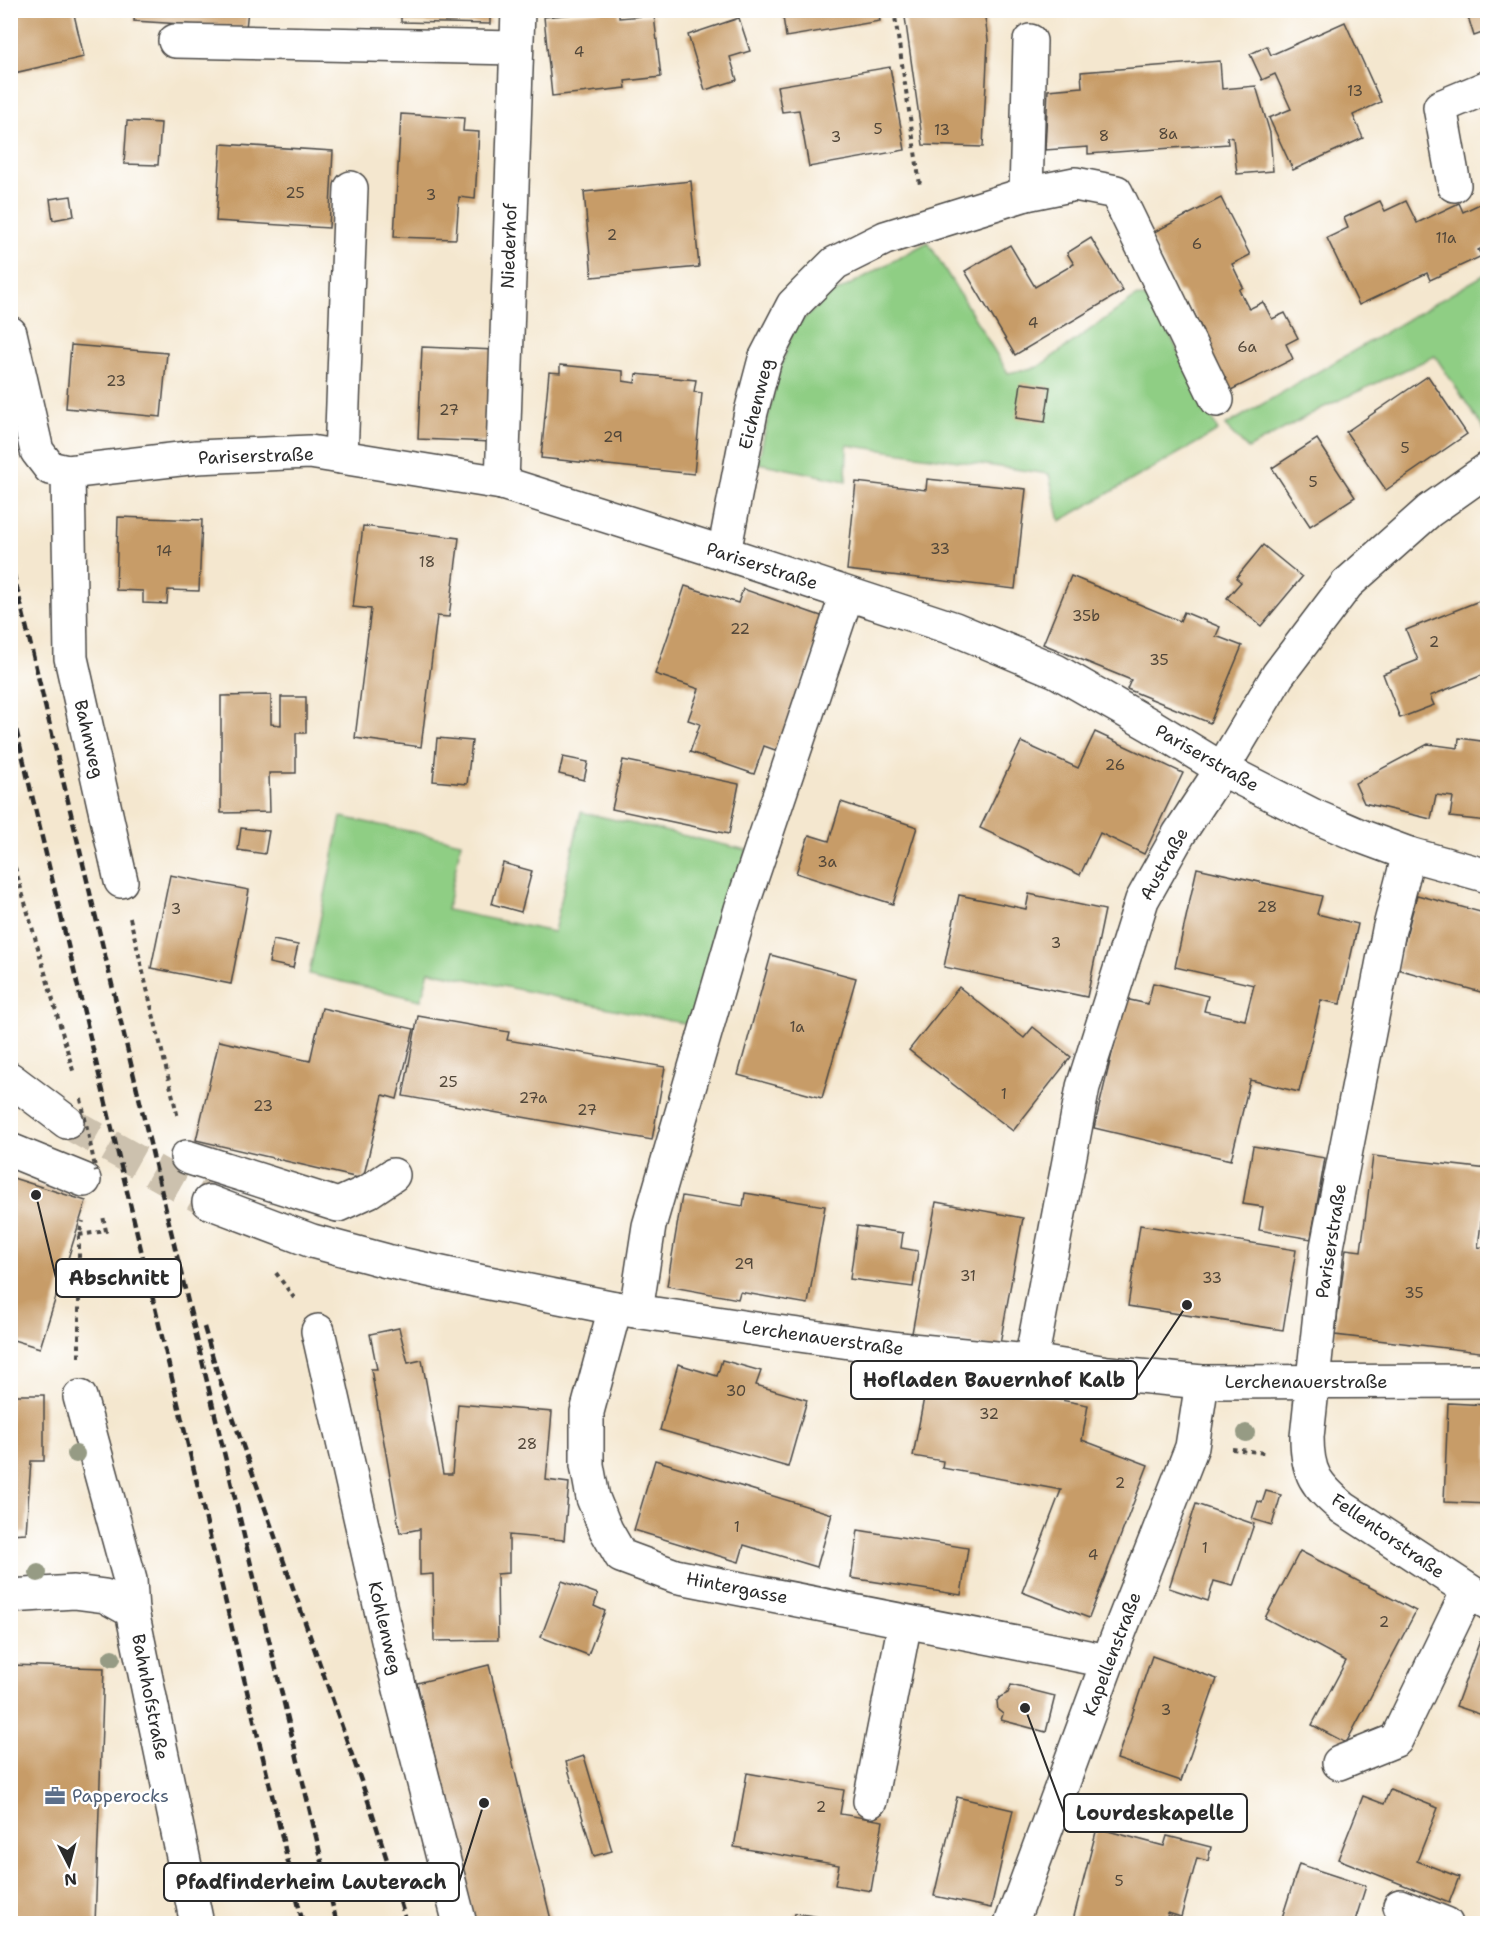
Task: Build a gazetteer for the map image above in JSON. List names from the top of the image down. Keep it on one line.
{"streets":{"street":["Niederhof","Eichenweg","Pariserstraße","Bahnweg","Austraße","Lerchenauerstraße","Fellentorstraße","Hintergasse","Kohlenweg","Kapellenstraße","Bahnhofstraße"]},"crossings":[["Niederhof","Pariserstraße"],["Eichenweg","Pariserstraße"],["Pariserstraße","Bahnweg"],["Pariserstraße","Austraße"],["Pariserstraße","Lerchenauerstraße"],["Pariserstraße","Fellentorstraße"],["Pariserstraße","Hintergasse"],["Austraße","Lerchenauerstraße"],["Lerchenauerstraße","Fellentorstraße"],["Lerchenauerstraße","Hintergasse"],["Lerchenauerstraße","Kapellenstraße"],["Hintergasse","Kapellenstraße"]],"places":{"other":["Abschnitt","Hofladen Bauernhof Kalb","Lourdeskapelle","Pfadfinderheim Lauterach"],"office":["Papperocks"]},"house_numbers":["4","13","5","13","8a","8","3","25","3","2","11a","6","4","6a","23","27","29","5","5","33","14","18","35b","22","2","35","26","3a","28","3","3","1a","25","1","27a","23","27","29","31","33","35","30","32","28","2","1","1","4","2","3","2","5"],"north":"bottom"}
